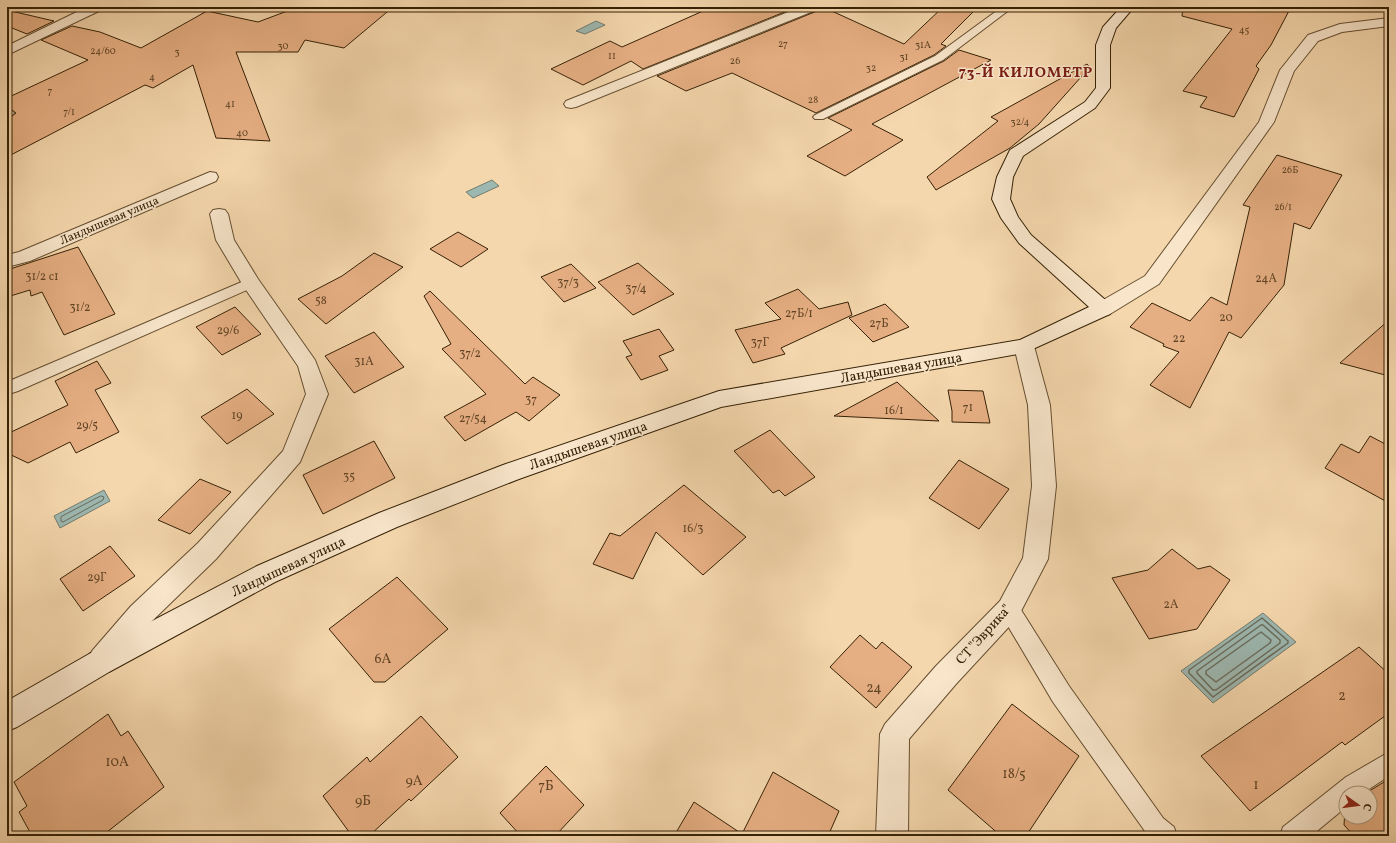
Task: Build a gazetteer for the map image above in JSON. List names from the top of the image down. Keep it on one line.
{"streets":{"street":["Ландышевая улица","СТ \"Эврика\""]},"crossings":[["Ландышевая улица","СТ \"Эврика\""]],"districts":["73-Й КИЛОМЕТР"],"house_numbers":["45","27","31А","30","24/60","3","11","31","26","32","4","7","28","41","7/1","32/4","40","26Б","26/1","31/2 с1","24А","37/3","37/4","58","31/2","27Б/1","20","27Б","29/6","22","37Г","37/2","31А","37","71","16/1","19","27/54","29/5","35","16/3","29Г","2А","6А","24","2","10А","18/5","9А","1","7Б","9Б"],"north":"right"}
